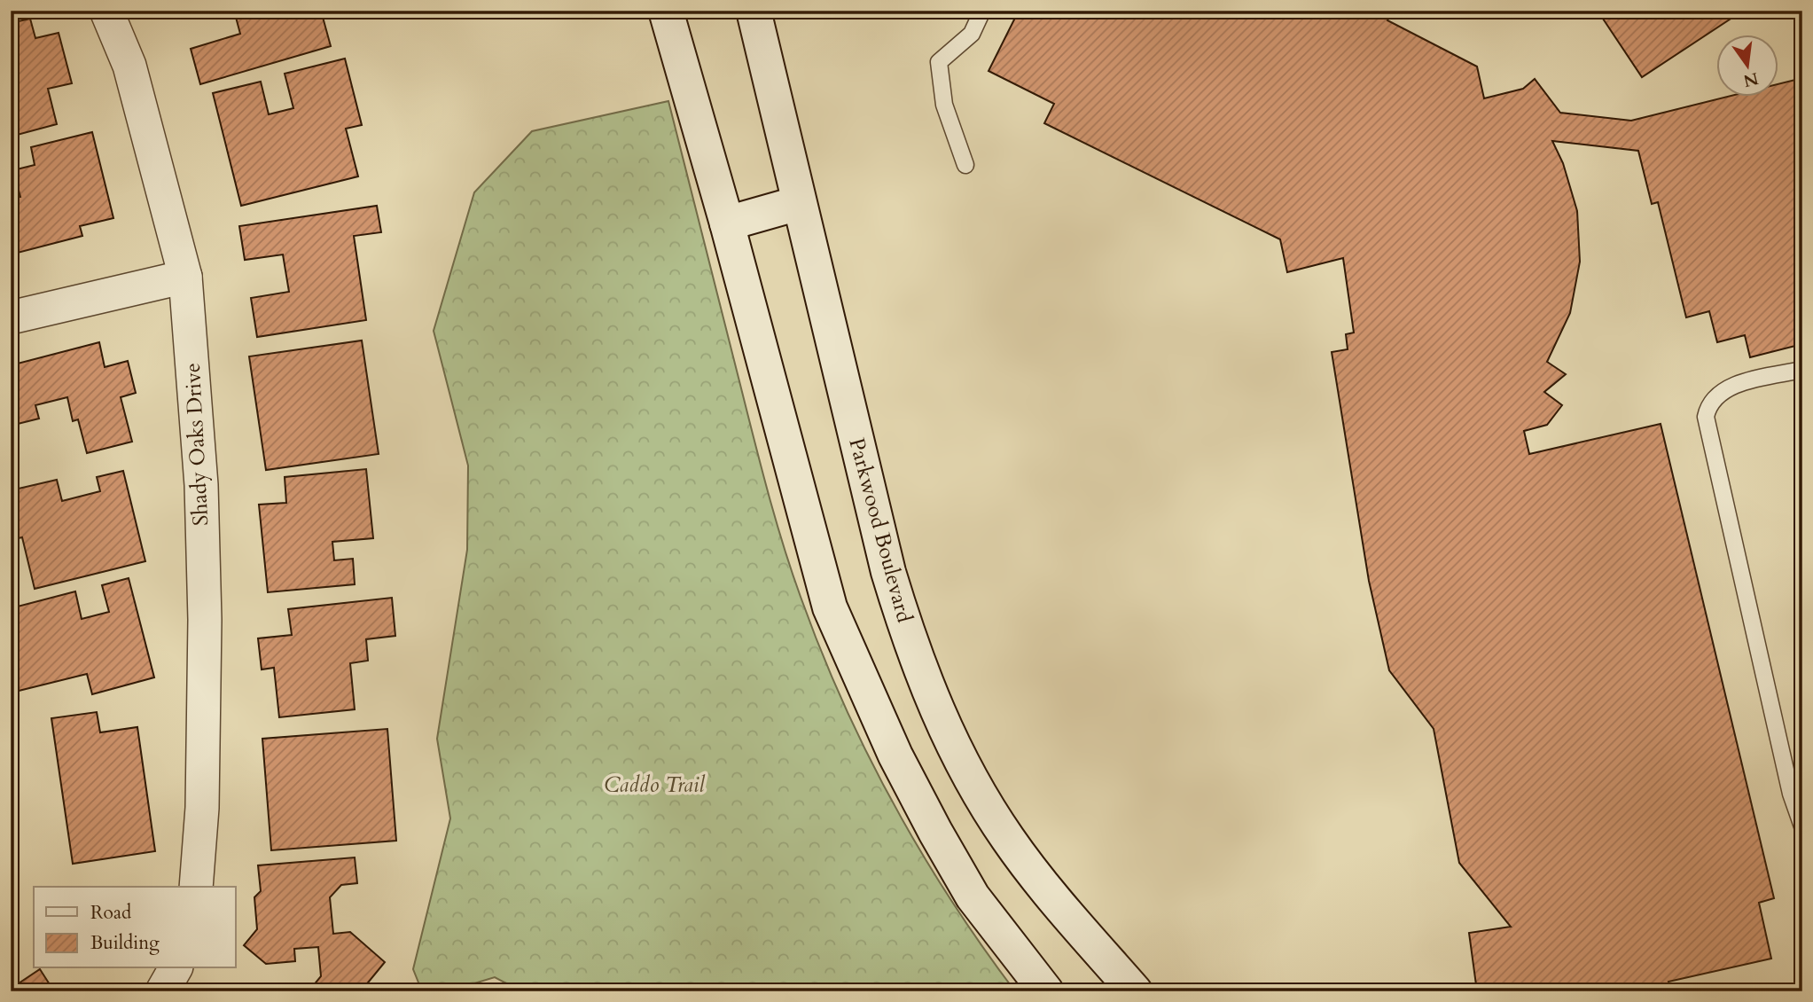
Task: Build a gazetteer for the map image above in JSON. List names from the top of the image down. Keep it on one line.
{"streets":{"main road":["Parkwood Boulevard"],"street":["Shady Oaks Drive"]},"parks":["Caddo Trail"],"legend":["Road","Building"],"north":"bottom"}
